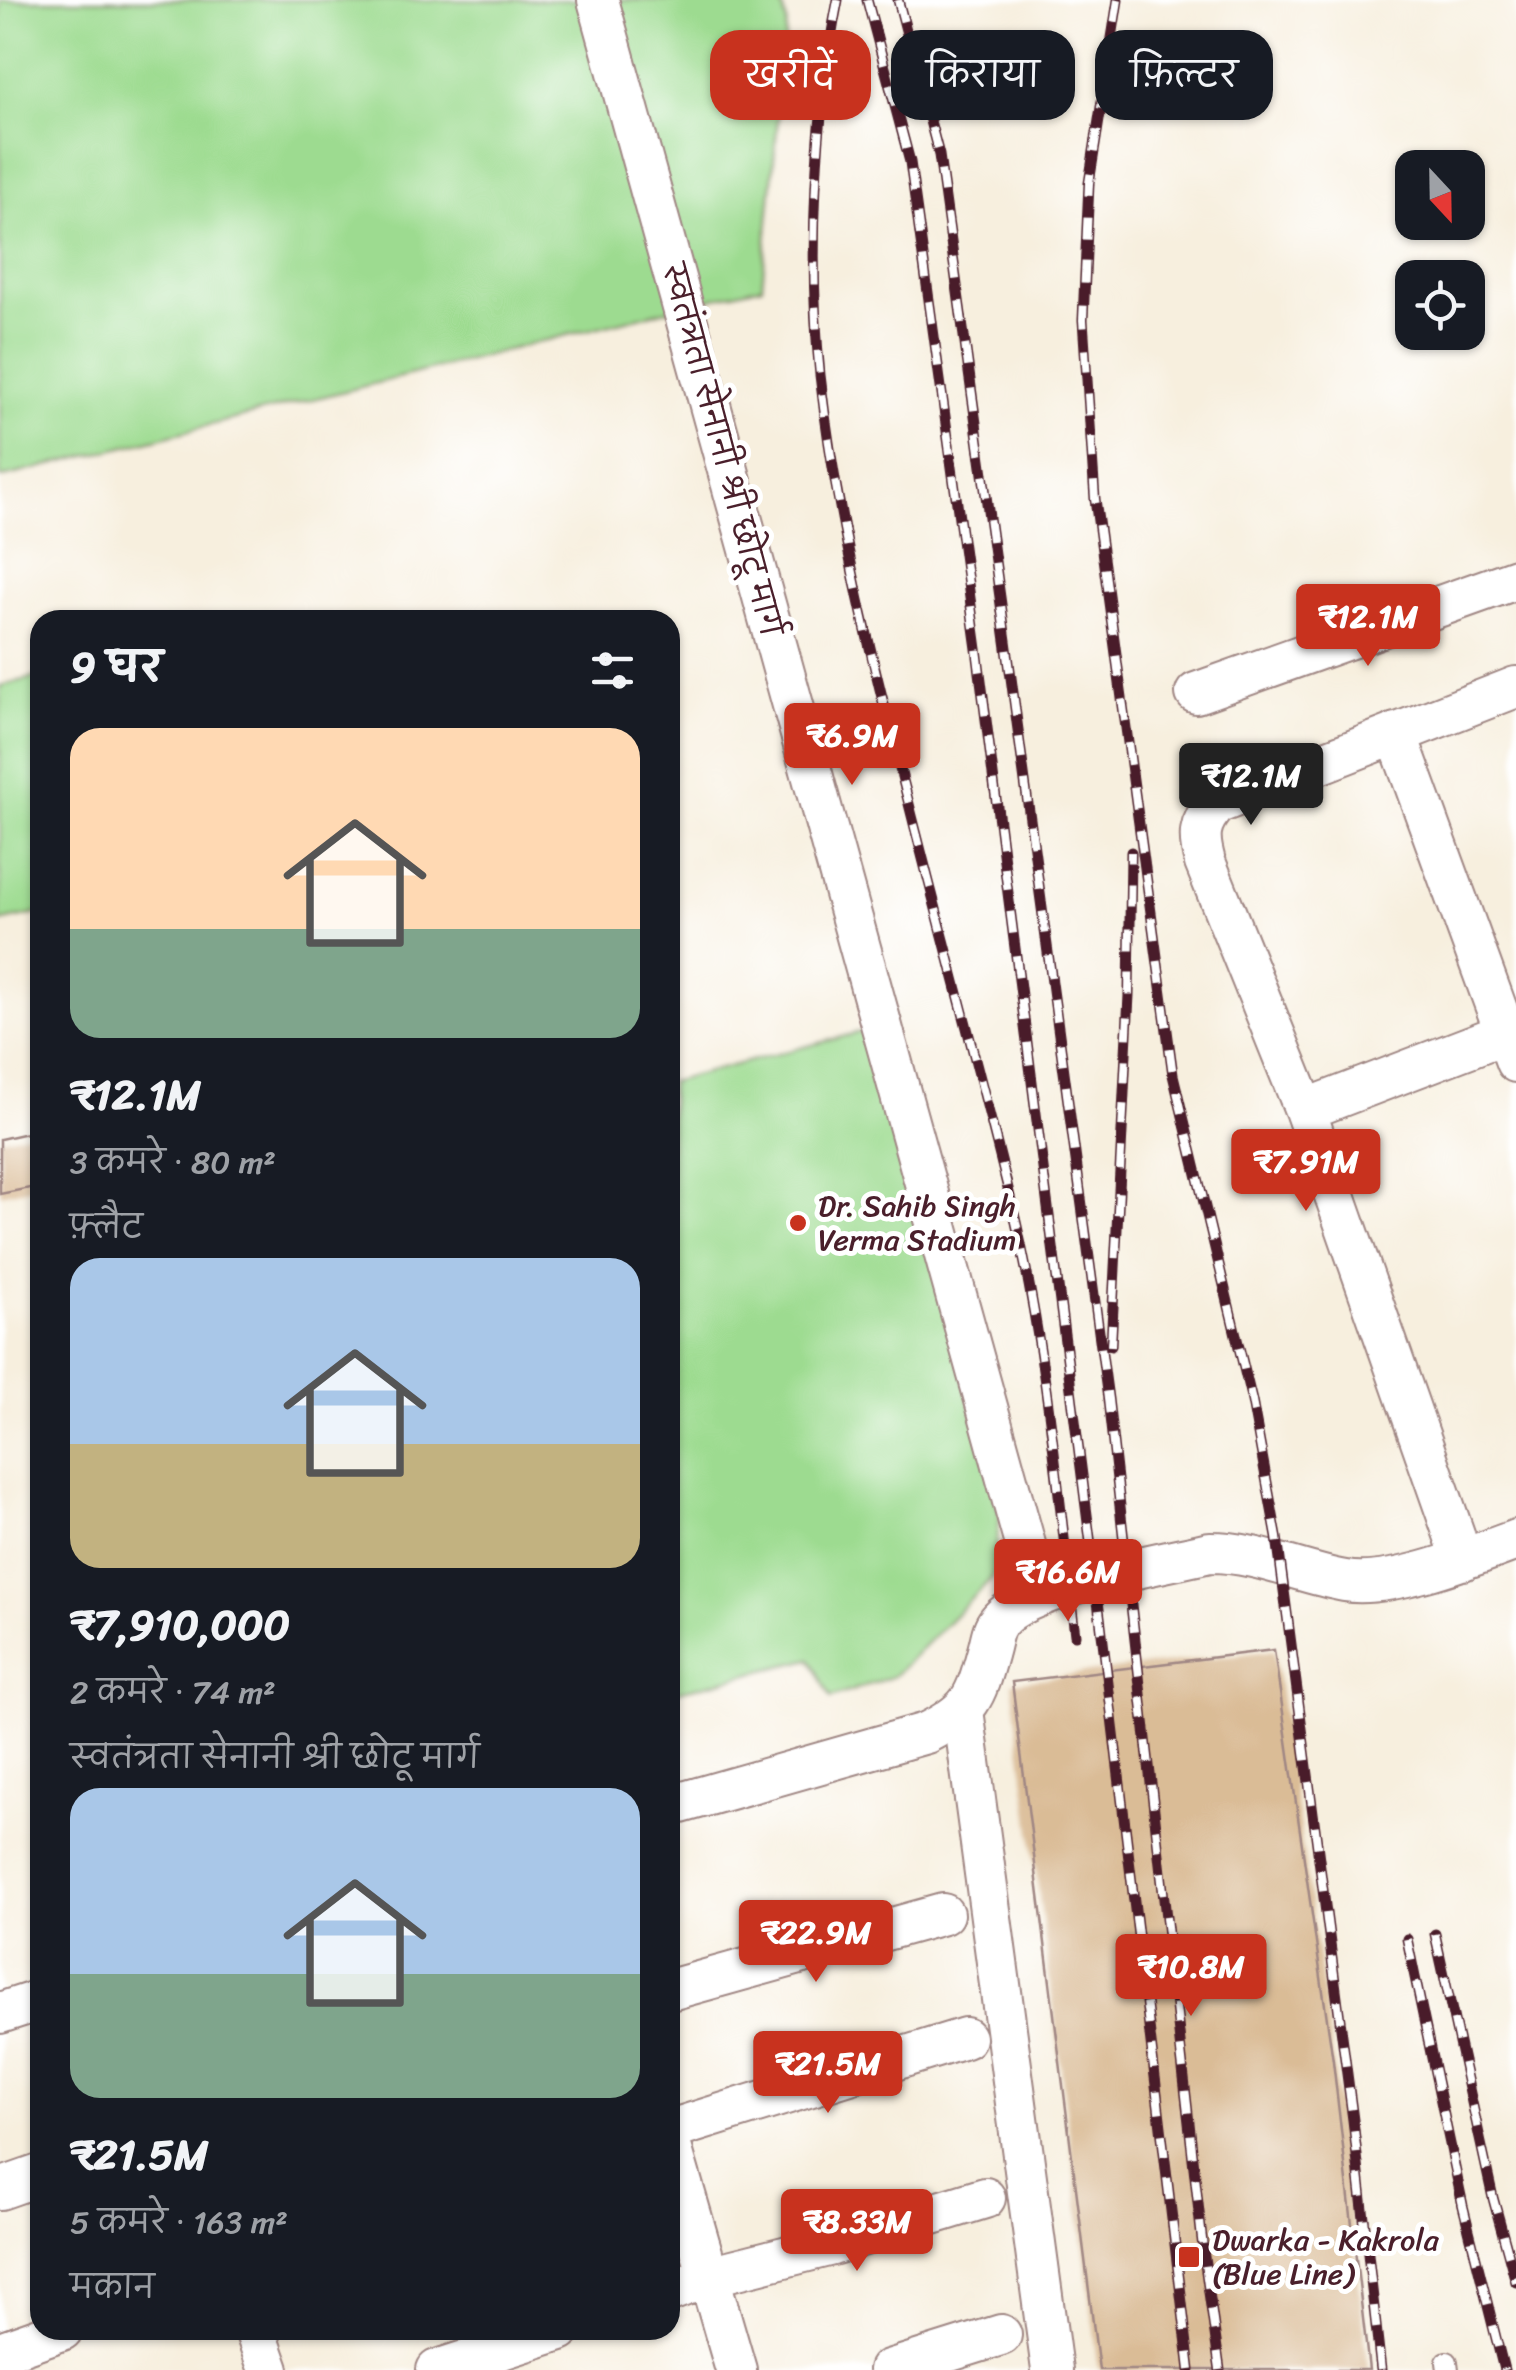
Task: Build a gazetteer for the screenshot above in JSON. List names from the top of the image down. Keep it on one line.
{"streets":{"street":["स्वतंत्रता सेनानी श्री छोटू मार्ग"]},"places":{"other":["Dr. Sahib Singh Verma Stadium"],"transit":["Dwarka - Kakrola (Blue Line)"]},"north":"bottom","page":{"chip":["खरीदें","किराया","फ़िल्टर"],"price":["₹12.1M","₹6.9M","₹12.1M","₹7.91M","₹16.6M","₹22.9M","₹10.8M","₹21.5M","₹8.33M"],"heading":"9 घर","list":[{"name":"₹12.1M","note":"3 कमरे · 80 m² · फ़्लैट"},{"name":"₹7,910,000","note":"2 कमरे · 74 m² · स्वतंत्रता सेनानी श्री छोटू मार्ग"},{"name":"₹21.5M","note":"5 कमरे · 163 m² · मकान"}]}}
